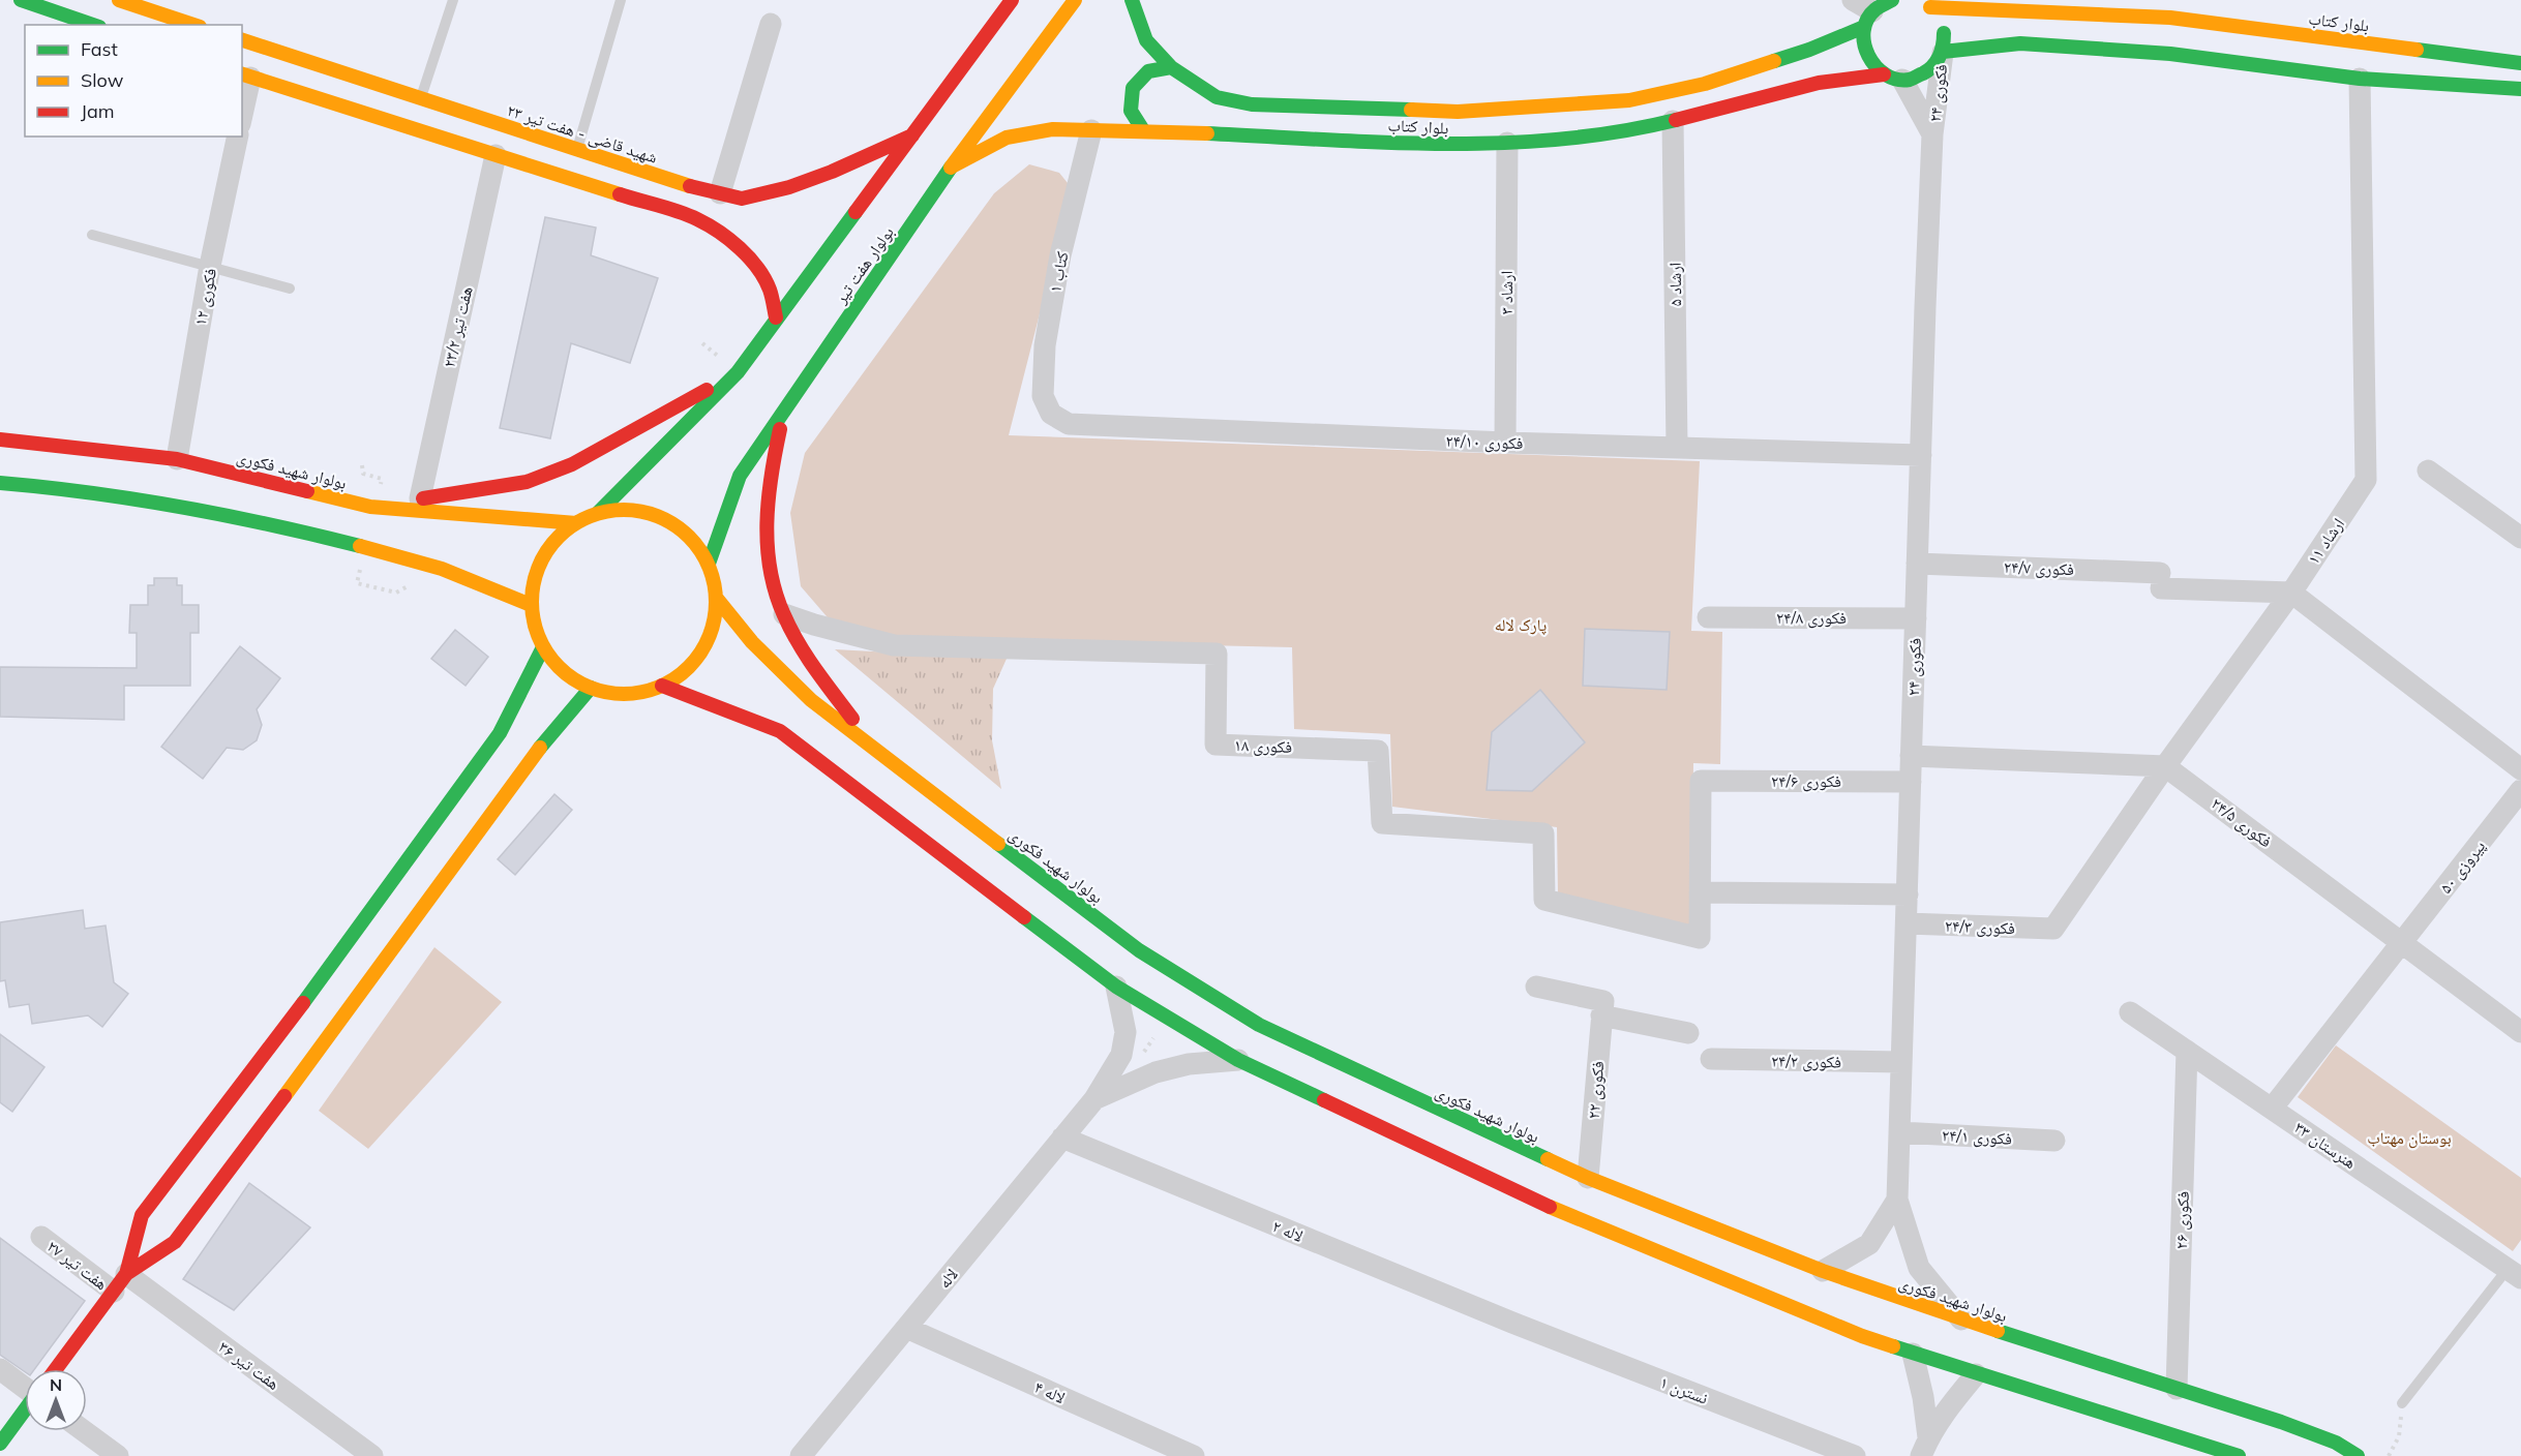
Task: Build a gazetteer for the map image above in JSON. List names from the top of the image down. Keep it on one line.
{"streets":{"main road":["بلوار کتاب","شهید قاضی - هفت تیر ۲۳","بولوار هفت تیر","بولوار شهید فکوری"],"street":["فکوری ۲۴","کتاب ۱","ارشاد ۵","ارشاد ۳","فکوری ۱۲","هفت تیر ۲۳/۲","فکوری ۲۴/۱۰","ارشاد ۱۱","فکوری ۲۴/۷","فکوری ۲۴/۸","فکوری ١٨","فکوری ۲۴/۶","فکوری ۲۴/۵","پیروزی ۵۰","فکوری ۲۴/۳","فکوری ۲۴/۲","فکوری ۲۲","فکوری ۲۴/۱","هنرستان ۳۳","فکوری ۲۶","لاله ۲","هفت تیر ۲۷","لاله","هفت تیر ۳۶","نسترن ۱","لاله ۴"]},"crossings":[["بلوار کتاب","فکوری ۲۴"],["بلوار کتاب","بولوار هفت تیر"],["بلوار کتاب","کتاب ۱"],["بلوار کتاب","ارشاد ۵"],["بلوار کتاب","ارشاد ۳"],["فکوری ۲۴","فکوری ۲۴/۱۰"],["فکوری ۲۴","فکوری ۲۴/۷"],["فکوری ۲۴","فکوری ۲۴/۸"],["فکوری ۲۴","فکوری ۲۴/۶"],["فکوری ۲۴","فکوری ۲۴/۳"],["فکوری ۲۴","فکوری ۲۴/۲"],["فکوری ۲۴","فکوری ۲۴/۱"],["بولوار هفت تیر","بولوار شهید فکوری"],["کتاب ۱","فکوری ۲۴/۱۰"],["ارشاد ۵","فکوری ۲۴/۱۰"],["ارشاد ۳","فکوری ۲۴/۱۰"],["فکوری ۱۲","بولوار شهید فکوری"],["بولوار شهید فکوری","فکوری ۲۲"],["بولوار شهید فکوری","فکوری ۲۶"],["ارشاد ۱۱","فکوری ۲۴/۷"],["ارشاد ۱۱","فکوری ۲۴/۵"],["ارشاد ۱۱","فکوری ۲۴/۳"],["فکوری ١٨","فکوری ۲۴/۶"],["فکوری ۲۴/۵","پیروزی ۵۰"],["پیروزی ۵۰","هنرستان ۳۳"],["هنرستان ۳۳","فکوری ۲۶"],["لاله ۲","لاله"],["لاله ۲","نسترن ۱"],["هفت تیر ۲۷","هفت تیر ۳۶"],["لاله","لاله ۴"]],"parks":["پارک لاله","بوستان مهتاب"],"legend":["Fast","Slow","Jam"],"north":"top"}
